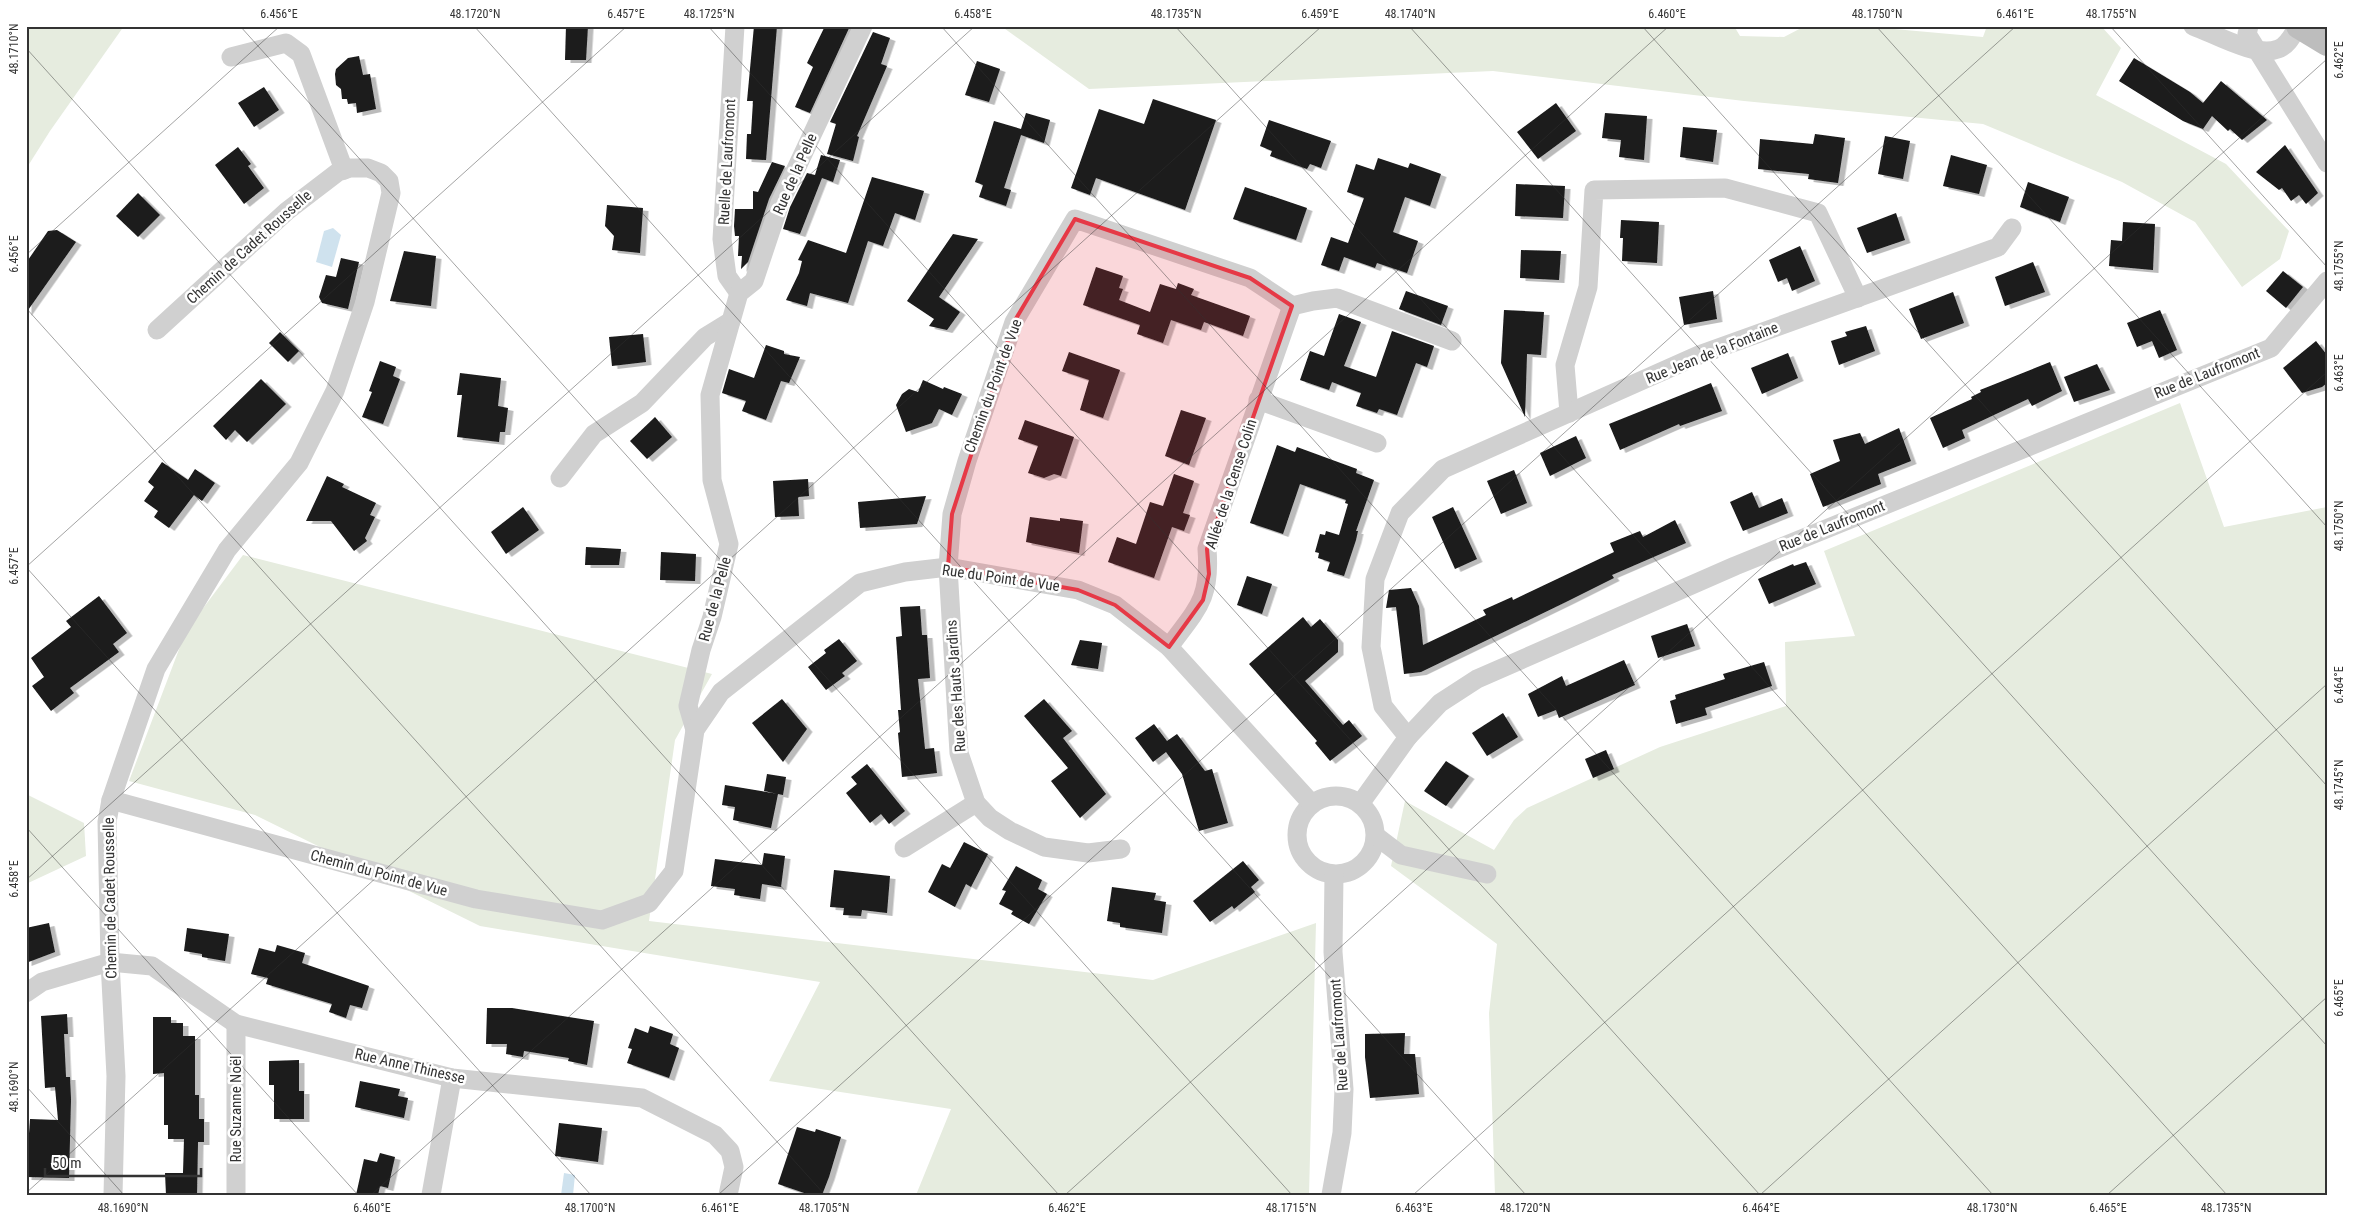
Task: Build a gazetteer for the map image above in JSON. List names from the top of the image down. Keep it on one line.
{"streets":{"street":["Ruelle de Laufromont","Rue de la Pelle","Chemin de Cadet Rousselle","Rue Jean de la Fontaine","Rue de Laufromont","Chemin du Point de Vue","Allée de la Cense Colin","Rue du Point de Vue","Rue des Hauts Jardins","Rue Anne Thinesse","Rue Suzanne Noël"]},"crossings":[["Ruelle de Laufromont","Rue de la Pelle"],["Rue de la Pelle","Rue du Point de Vue"],["Chemin de Cadet Rousselle","Chemin du Point de Vue"],["Chemin de Cadet Rousselle","Rue Anne Thinesse"],["Rue Jean de la Fontaine","Rue de Laufromont"],["Rue de Laufromont","Rue du Point de Vue"],["Chemin du Point de Vue","Allée de la Cense Colin"],["Chemin du Point de Vue","Rue du Point de Vue"],["Chemin du Point de Vue","Rue des Hauts Jardins"],["Allée de la Cense Colin","Rue du Point de Vue"],["Rue du Point de Vue","Rue des Hauts Jardins"],["Rue Anne Thinesse","Rue Suzanne Noël"]],"scale_bar":"50 m","coordinates":["6.456°E","48.1720°N","6.457°E","48.1725°N","6.458°E","48.1735°N","6.459°E","48.1740°N","6.460°E","48.1750°N","6.461°E","48.1755°N","48.1710°N","6.462°E","6.463°E","6.464°E","48.1745°N","6.465°E","48.1690°N","48.1700°N","48.1705°N","48.1715°N","48.1730°N"]}
